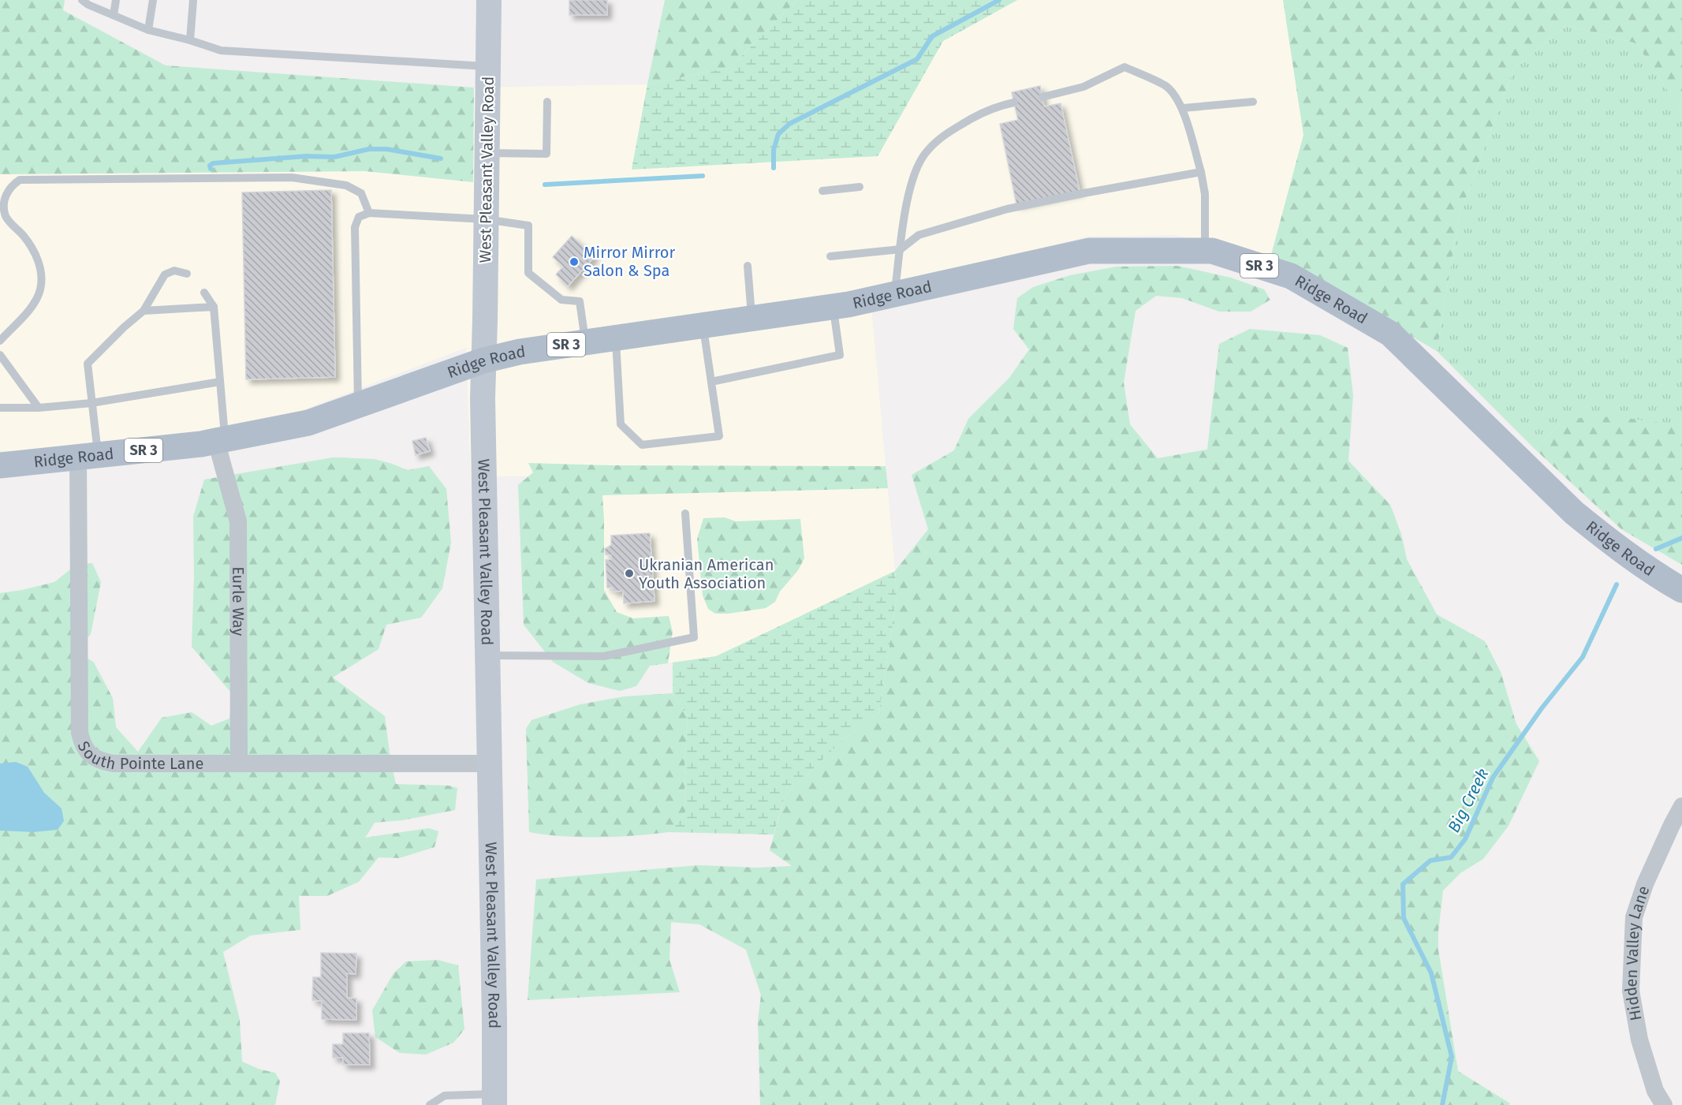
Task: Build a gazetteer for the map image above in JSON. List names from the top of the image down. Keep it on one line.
{"streets":{"main road":["West Pleasant Valley Road","SR 3","Ridge Road"],"street":["Eurle Way","South Pointe Lane","Hidden Valley Lane"]},"crossings":[["West Pleasant Valley Road","Ridge Road"],["West Pleasant Valley Road","South Pointe Lane"],["Ridge Road","Eurle Way"],["Ridge Road","South Pointe Lane"],["Eurle Way","South Pointe Lane"]],"water":["Big Creek"],"places":["Mirror Mirror Salon & Spa","Ukranian American Youth Association"]}
